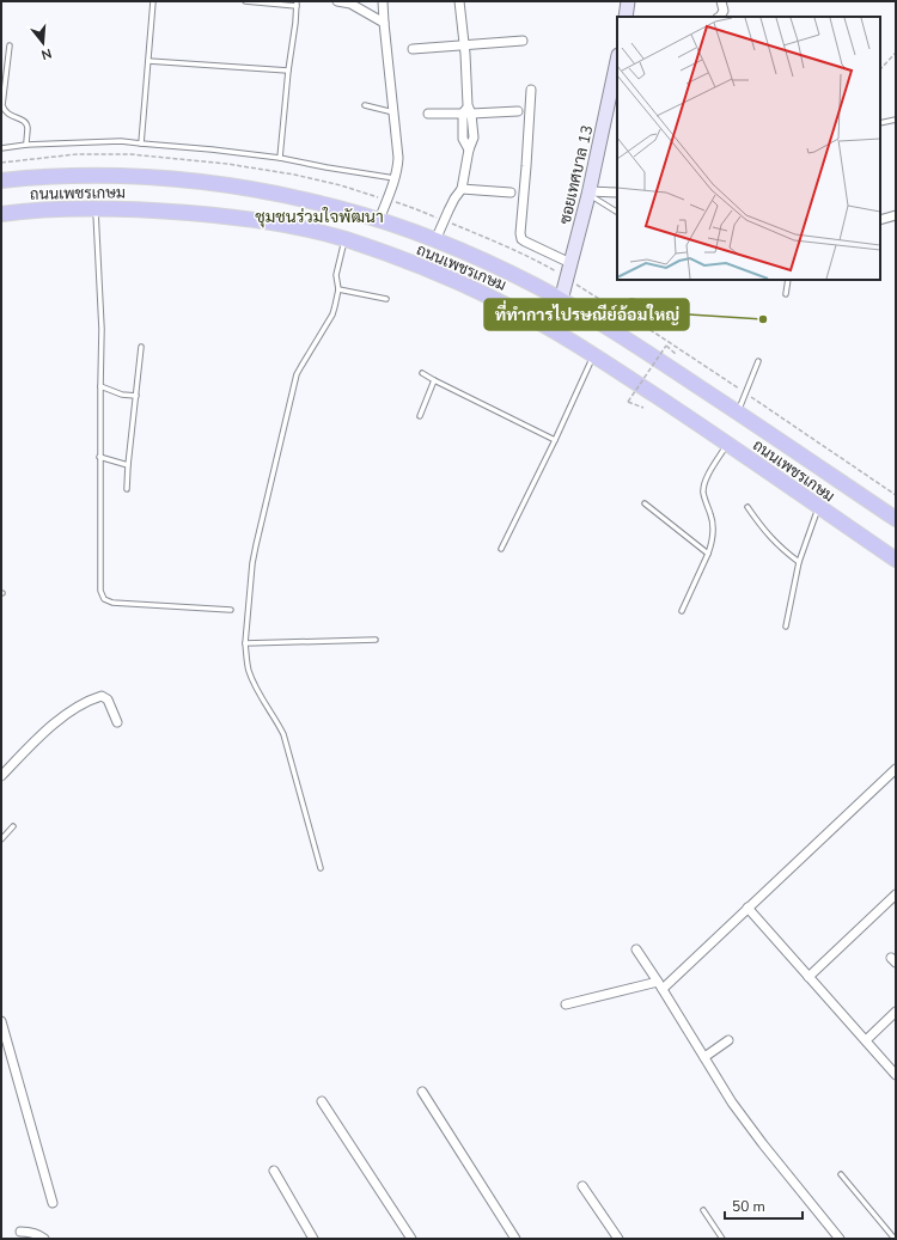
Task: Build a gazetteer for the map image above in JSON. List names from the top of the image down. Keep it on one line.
{"streets":{"main road":["ถนนเพชรเกษม"],"street":["ซอยเทศบาล 13"]},"crossings":[["ซอยเทศบาล 13","ถนนเพชรเกษม"]],"districts":["ชุมชนร่วมใจพัฒนา"],"places":["ที่ทำการไปรษณีย์อ้อมใหญ่"],"scale_bar":"50 m","north":"bottom"}
